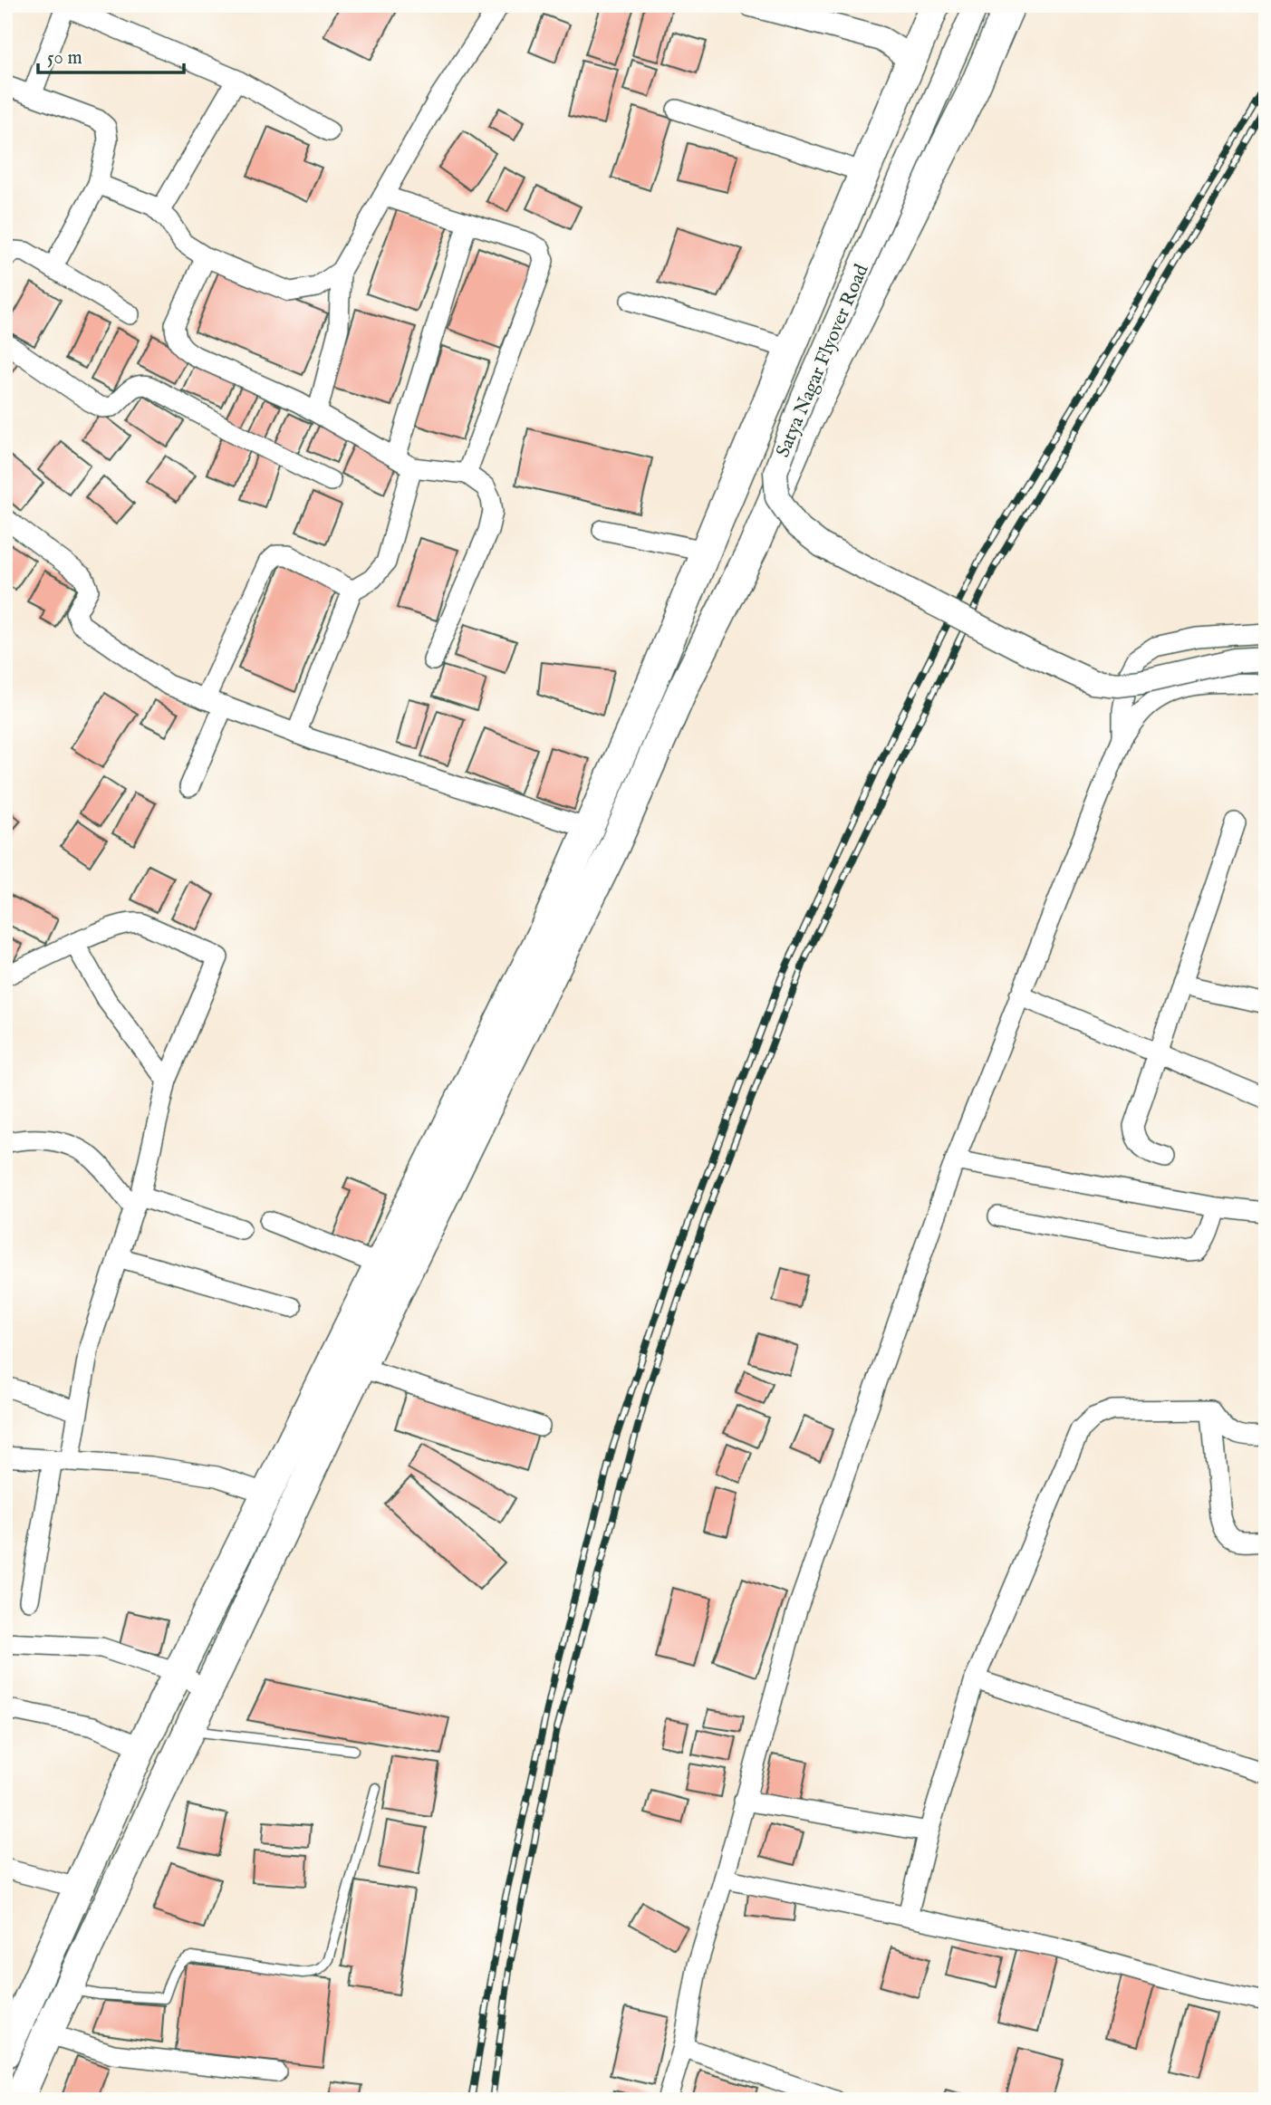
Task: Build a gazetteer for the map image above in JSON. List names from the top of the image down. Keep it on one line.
{"streets":{"street":["Satya Nagar Flyover Road"]},"scale_bar":"50 m"}
